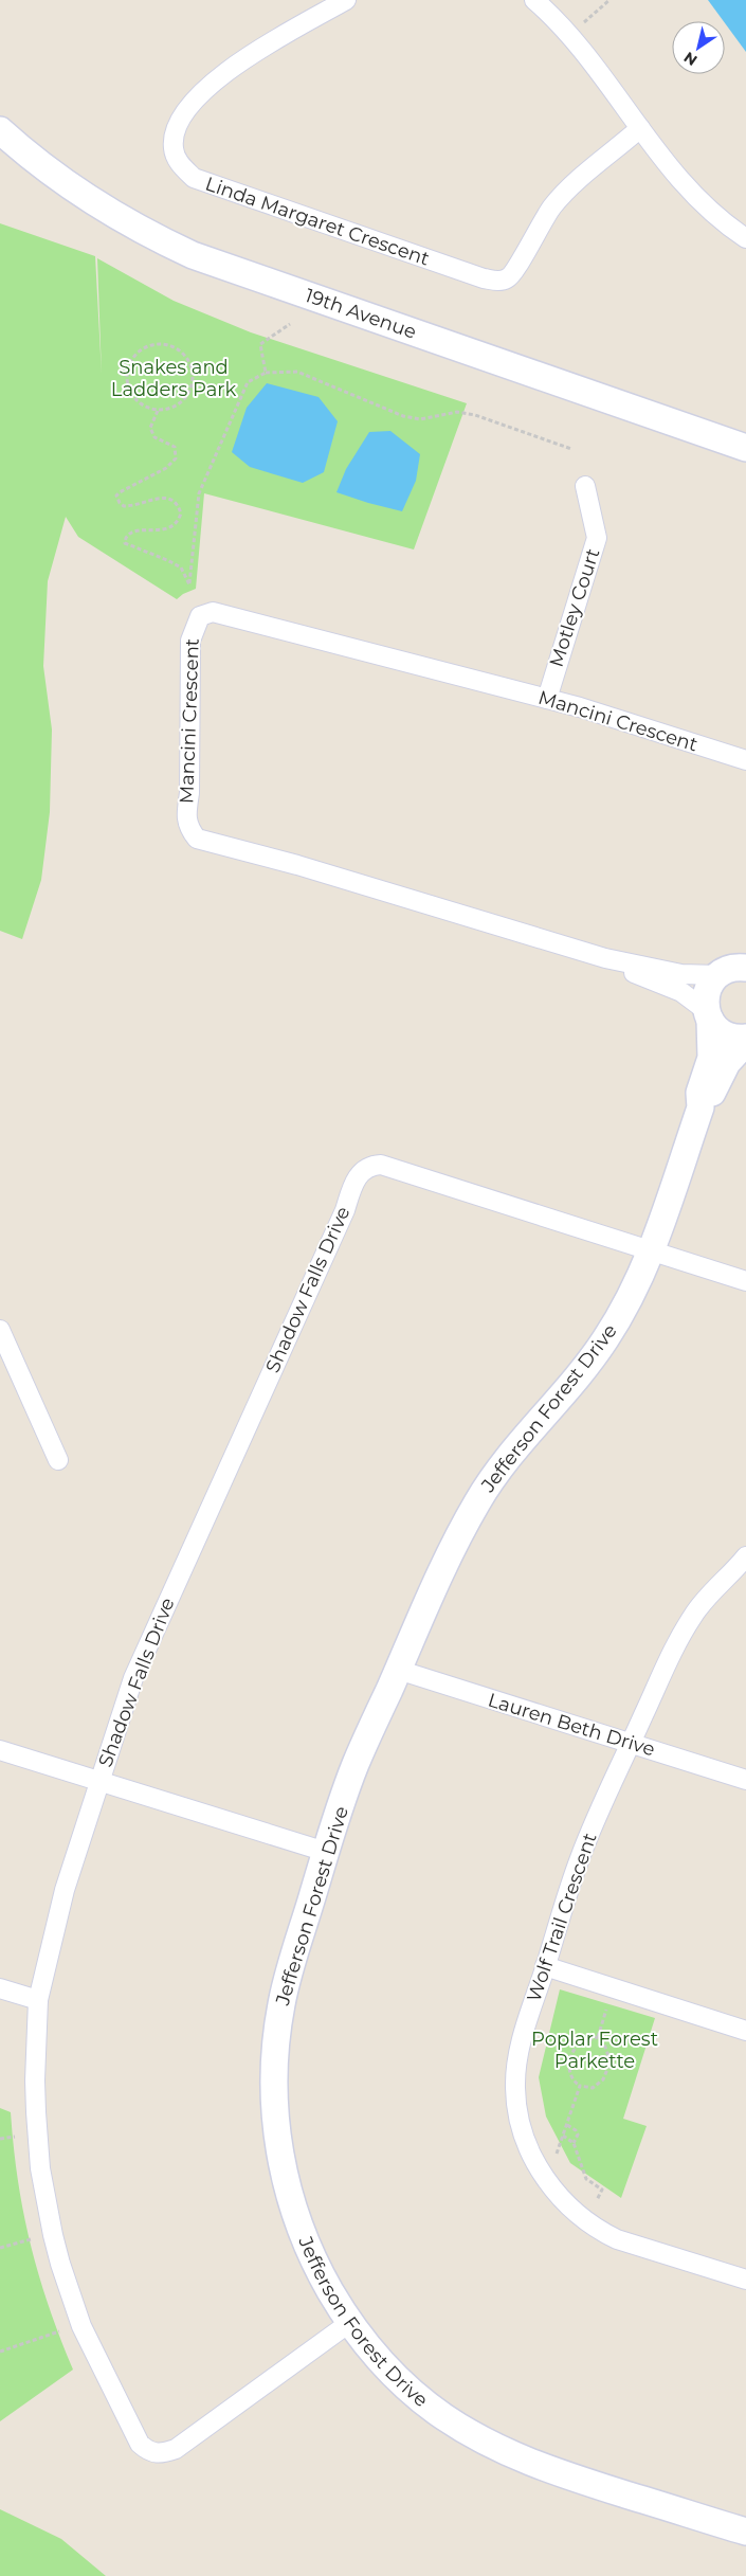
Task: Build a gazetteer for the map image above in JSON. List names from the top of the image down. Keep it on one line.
{"streets":{"street":["Linda Margaret Crescent","19th Avenue","Motley Court","Mancini Crescent","Shadow Falls Drive","Jefferson Forest Drive","Lauren Beth Drive","Wolf Trail Crescent"]},"crossings":[["Motley Court","Mancini Crescent"],["Mancini Crescent","Jefferson Forest Drive"],["Shadow Falls Drive","Jefferson Forest Drive"],["Jefferson Forest Drive","Lauren Beth Drive"],["Lauren Beth Drive","Wolf Trail Crescent"]],"parks":["Snakes and Ladders Park","Poplar Forest Parkette"],"north":"bottom left"}
